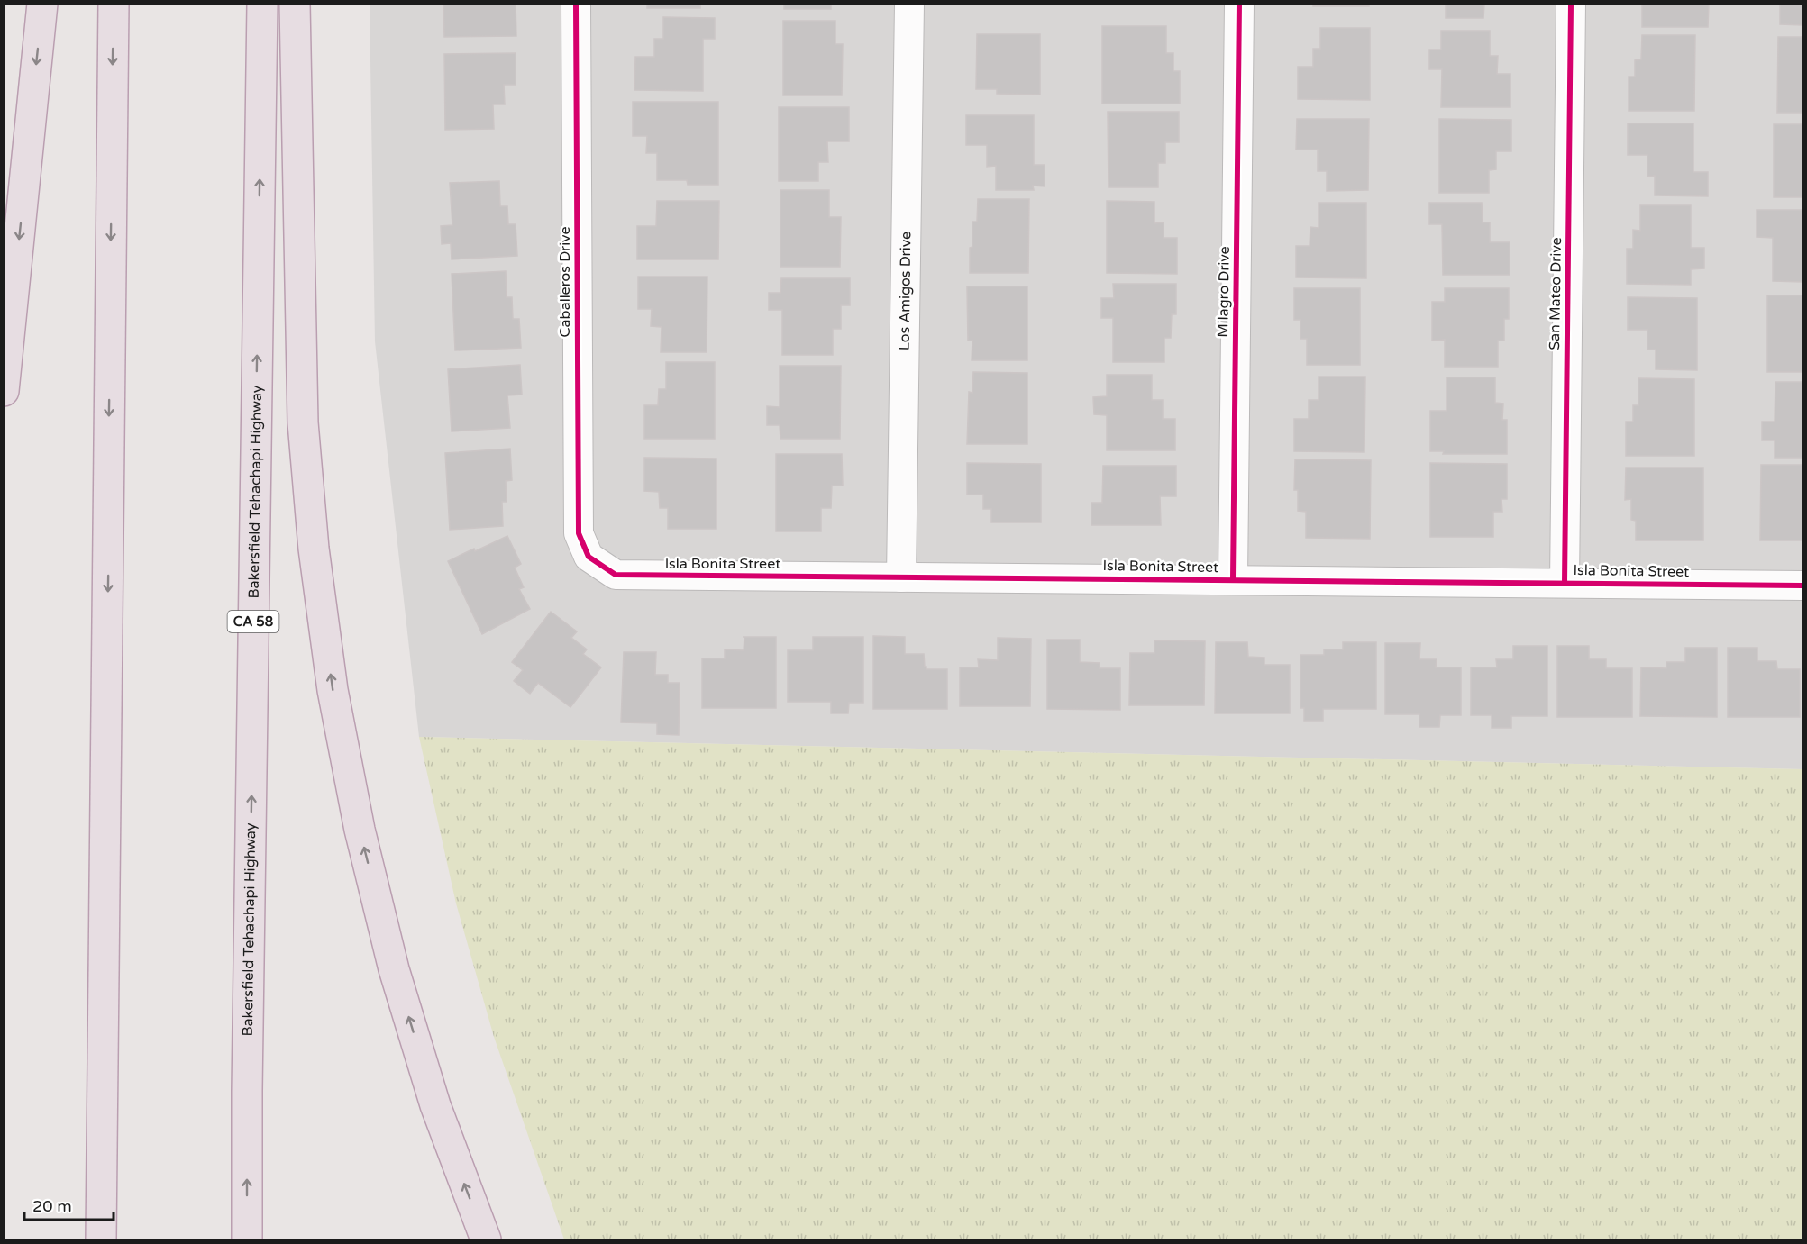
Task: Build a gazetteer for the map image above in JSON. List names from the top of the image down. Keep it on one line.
{"streets":{"highway":["Bakersfield Tehachapi Highway","CA 58"],"street":["Caballeros Drive","Los Amigos Drive","Milagro Drive","San Mateo Drive","Isla Bonita Street"]},"crossings":[["Caballeros Drive","Isla Bonita Street"],["Los Amigos Drive","Isla Bonita Street"],["Milagro Drive","Isla Bonita Street"],["San Mateo Drive","Isla Bonita Street"]],"scale_bar":"20 m"}
